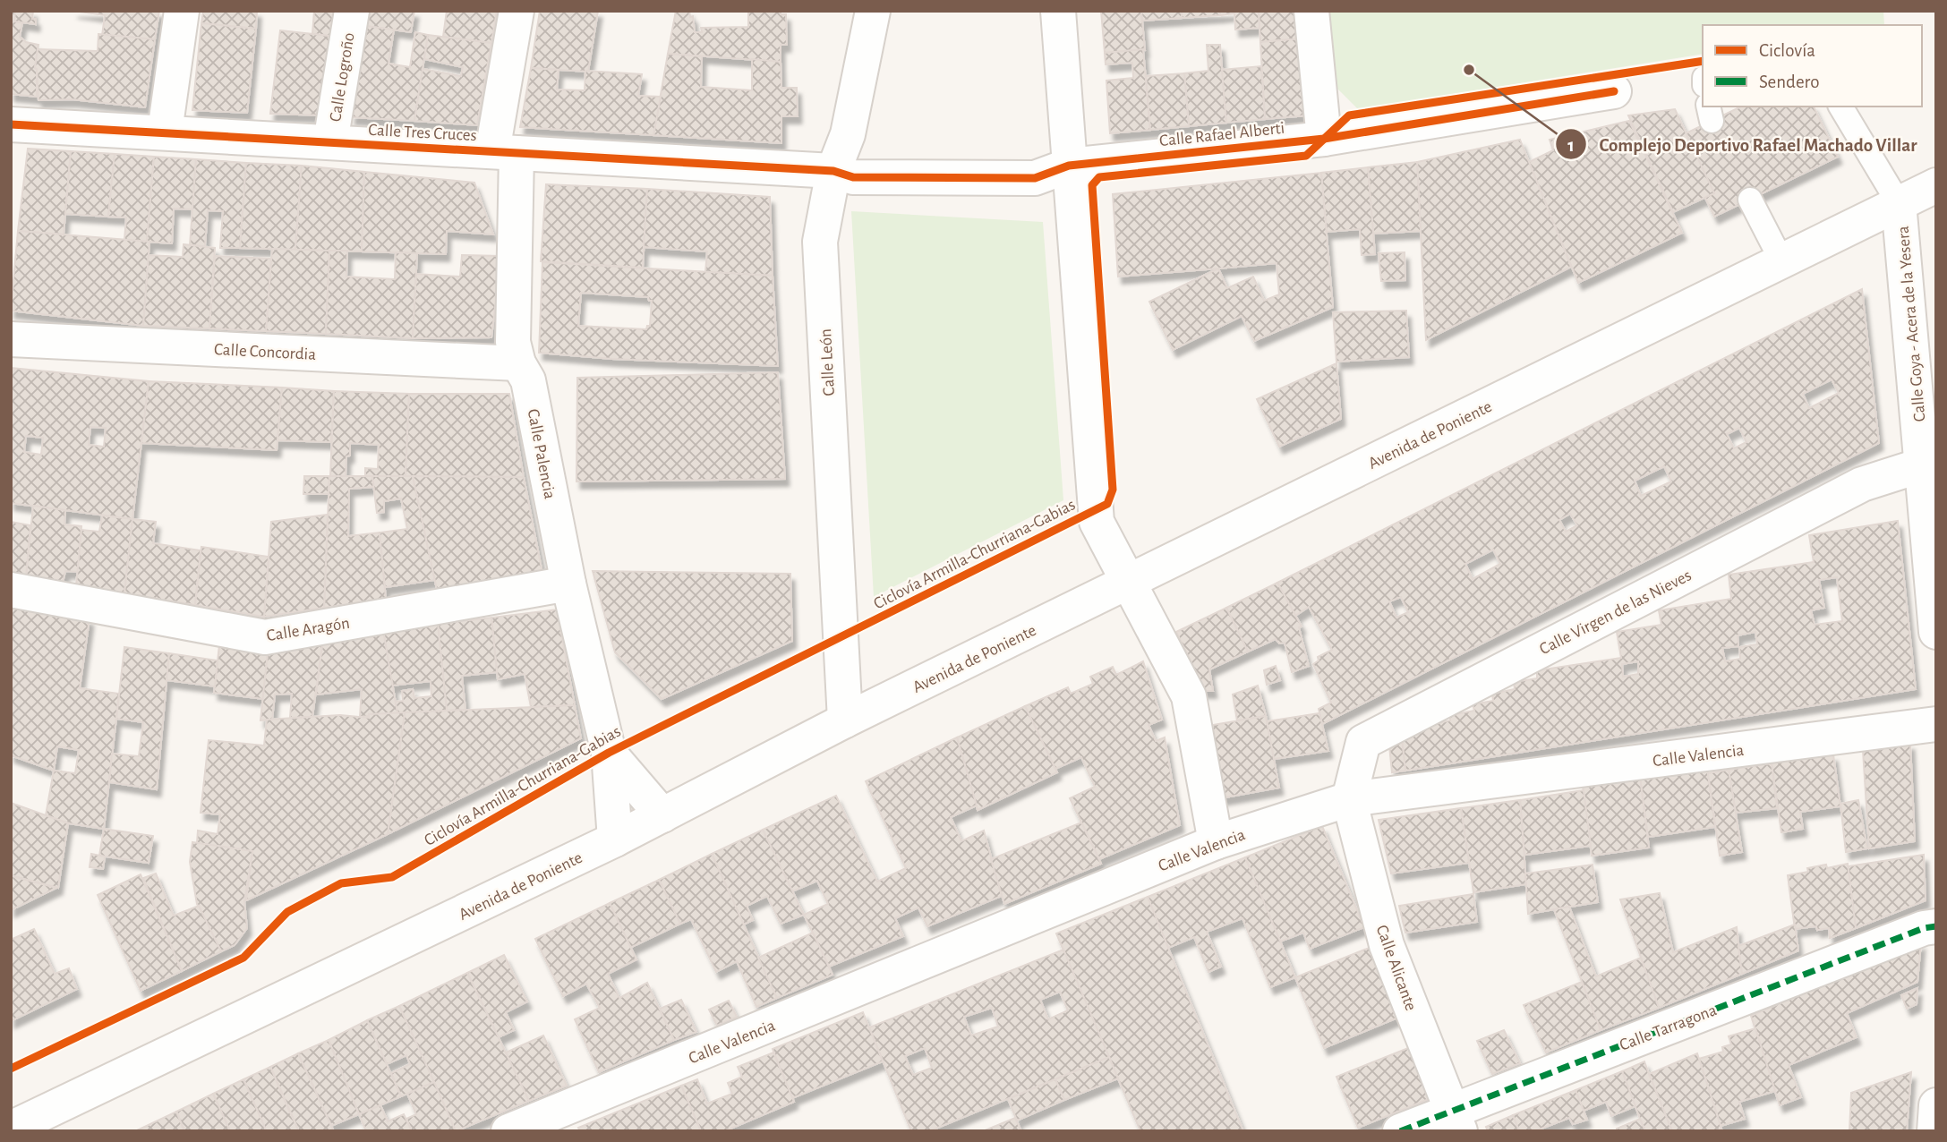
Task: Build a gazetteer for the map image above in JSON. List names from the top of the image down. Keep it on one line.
{"streets":{"street":["Calle Logroño","Calle Tres Cruces","Calle Rafael Alberti","Calle Goya - Acera de la Yesera","Calle Concordia","Calle León","Avenida de Poniente","Calle Palencia","Calle Virgen de las Nieves","Calle Aragón","Calle Valencia","Calle Alicante","Calle Tarragona"],"cycle path":["Ciclovía Armilla-Churriana-Gabias"]},"crossings":[["Calle Logroño","Calle Tres Cruces"],["Calle Tres Cruces","Calle Rafael Alberti"],["Calle Tres Cruces","Calle León"],["Calle Tres Cruces","Calle Palencia"],["Calle Rafael Alberti","Calle León"],["Calle Goya - Acera de la Yesera","Avenida de Poniente"],["Calle Goya - Acera de la Yesera","Calle Virgen de las Nieves"],["Calle Concordia","Calle Palencia"],["Calle León","Avenida de Poniente"],["Avenida de Poniente","Calle Palencia"],["Calle Palencia","Calle Aragón"],["Calle Virgen de las Nieves","Calle Valencia"],["Calle Virgen de las Nieves","Calle Alicante"],["Calle Valencia","Calle Alicante"],["Calle Alicante","Calle Tarragona"]],"places":["Complejo Deportivo Rafael Machado Villar"],"legend":["Ciclovía","Sendero"]}
